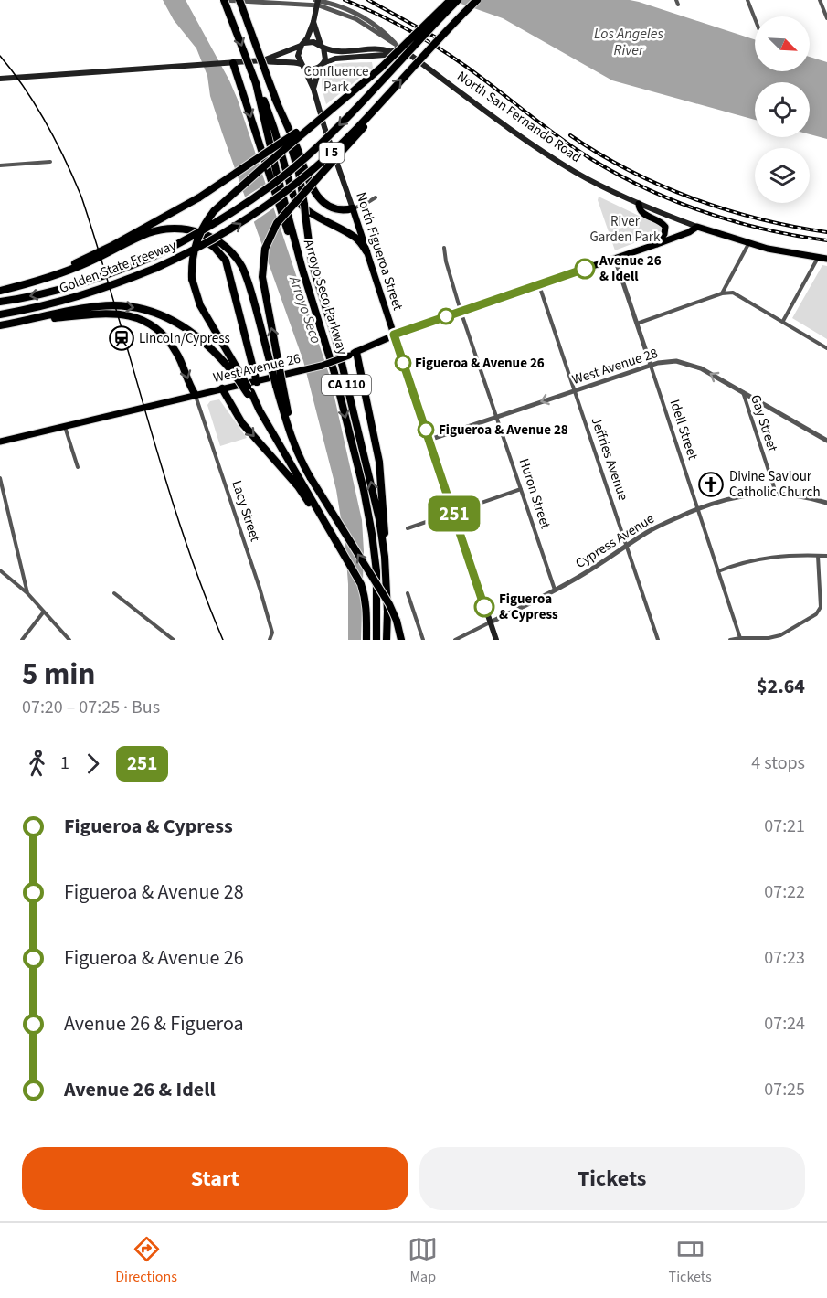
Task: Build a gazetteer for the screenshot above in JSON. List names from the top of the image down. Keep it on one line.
{"streets":{"highway":["I 5","Golden State Freeway","Arroyo Seco Parkway","CA 110"],"main road":["North San Fernando Road","North Figueroa Street","West Avenue 26"],"street":["West Avenue 28","Gay Street","Idell Street","Jeffries Avenue","Huron Street","Lacy Street","Cypress Avenue"]},"crossings":[["North San Fernando Road","West Avenue 26"],["North Figueroa Street","West Avenue 28"],["North Figueroa Street","West Avenue 26"],["North Figueroa Street","Cypress Avenue"],["West Avenue 28","Gay Street"],["West Avenue 28","Idell Street"],["West Avenue 28","Jeffries Avenue"],["West Avenue 28","Huron Street"],["West Avenue 26","Idell Street"],["West Avenue 26","Jeffries Avenue"],["West Avenue 26","Huron Street"],["West Avenue 26","Lacy Street"],["Gay Street","Cypress Avenue"],["Idell Street","Cypress Avenue"],["Jeffries Avenue","Cypress Avenue"],["Huron Street","Cypress Avenue"]],"one_way":["West Avenue 28"],"water":["Los Angeles River","Arroyo Seco"],"parks":["Confluence Park","River Garden Park"],"places":{"other":["Avenue 26 & Idell","Figueroa & Avenue 26","Figueroa & Avenue 28","Figueroa & Cypress"],"station":["Lincoln/Cypress"],"church":["Divine Saviour Catholic Church"]},"lines":["bus line 251"],"north":"bottom right","page":{"on_map":"251","heading":["5 min","07:20 – 07:25 · Bus","$2.64"],"legs":["1","251","4 stops"],"list":[{"name":"Figueroa & Cypress","value":"07:21"},{"name":"Figueroa & Avenue 28","value":"07:22"},{"name":"Figueroa & Avenue 26","value":"07:23"},{"name":"Avenue 26 & Figueroa","value":"07:24"},{"name":"Avenue 26 & Idell","value":"07:25"}],"buttons":["Start","Tickets"],"tabs":["Directions","Map","Tickets"]}}
